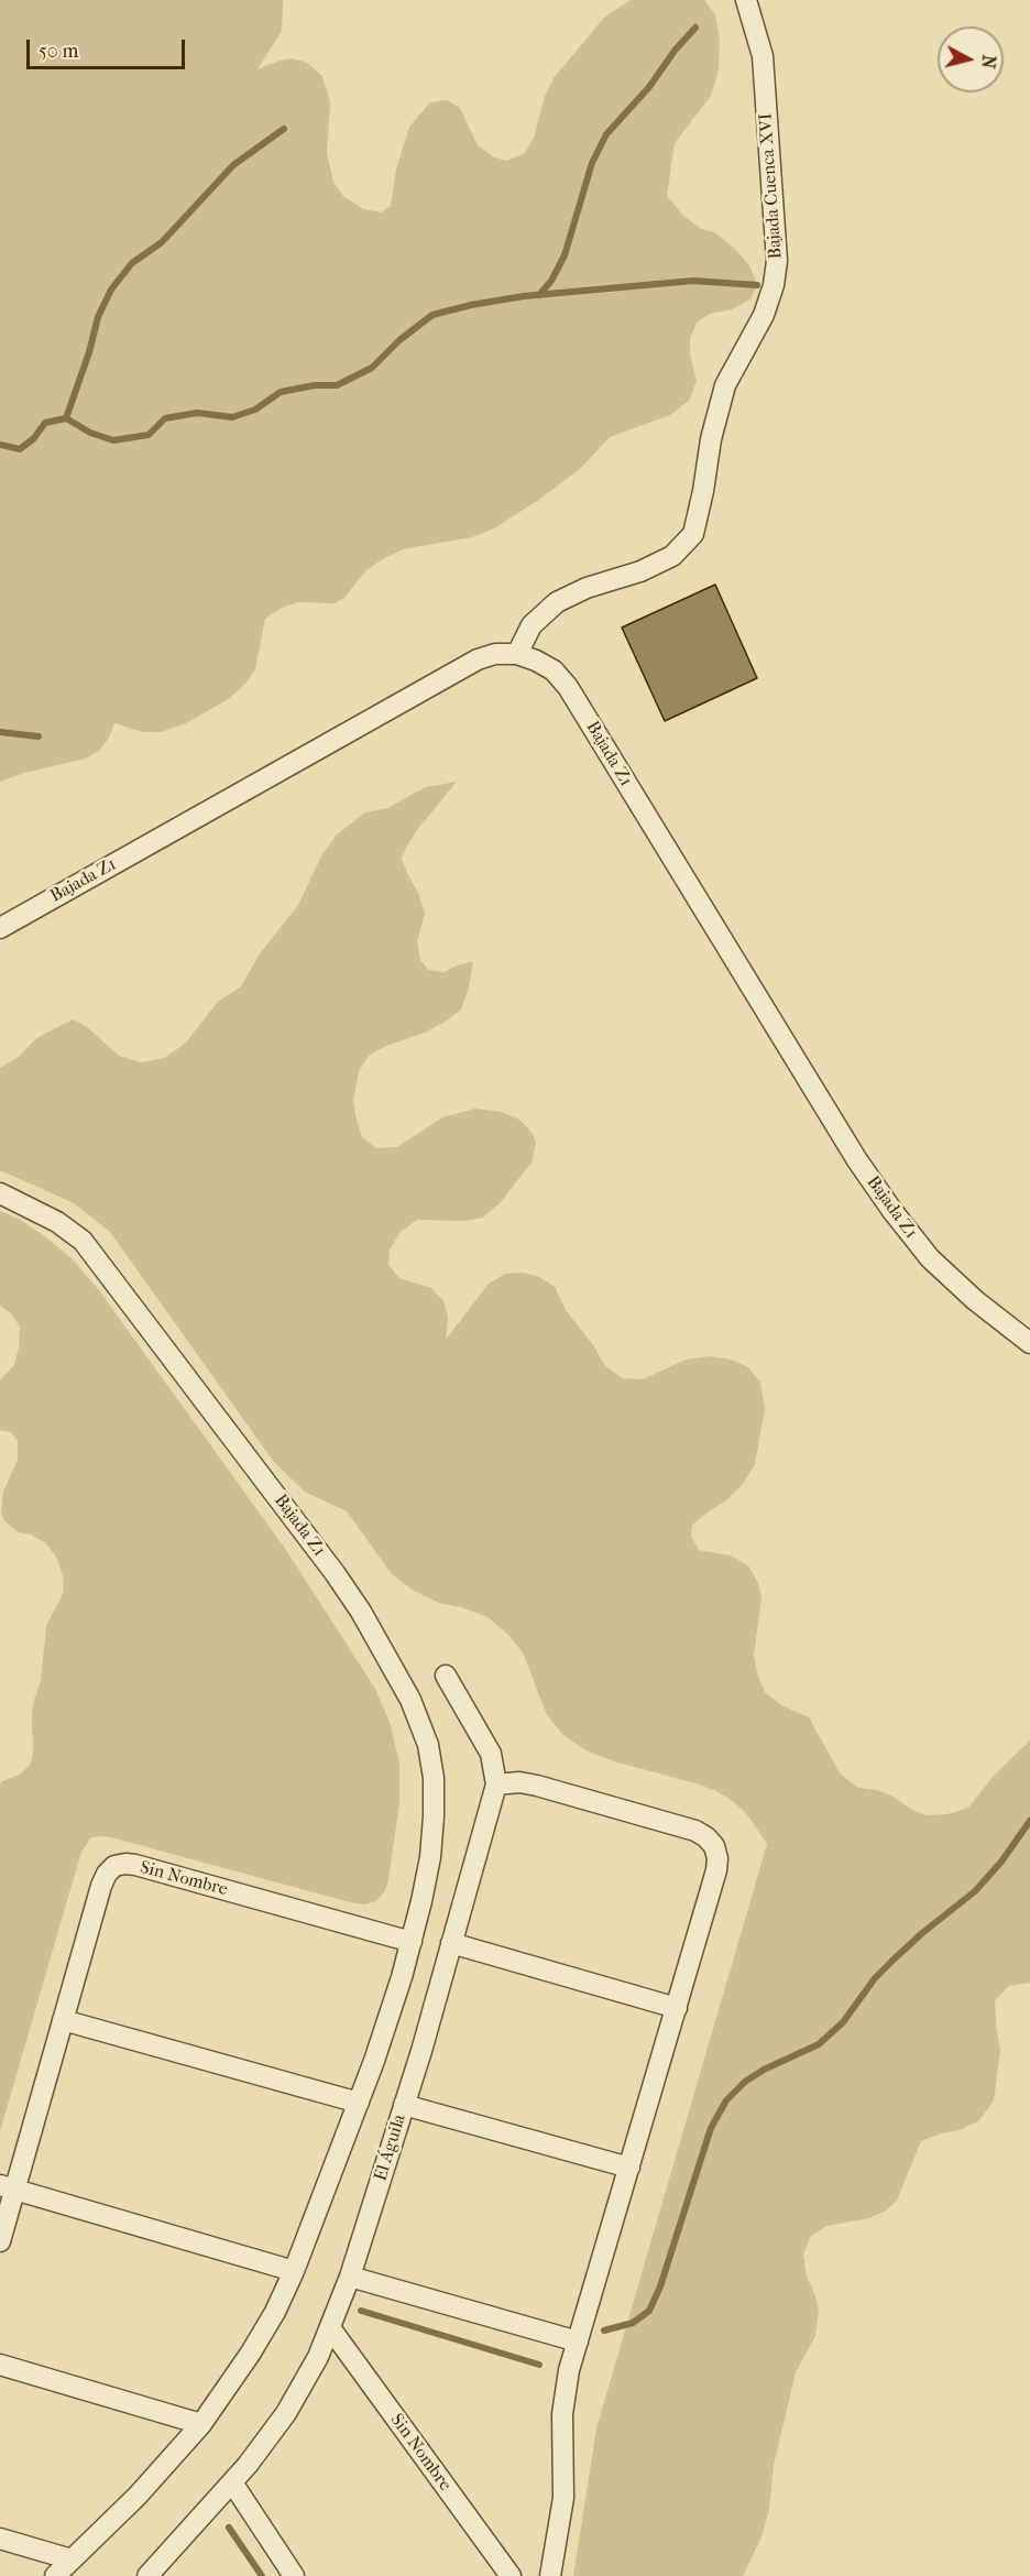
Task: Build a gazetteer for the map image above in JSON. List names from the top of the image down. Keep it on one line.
{"streets":{"street":["Bajada Cuenca XVI","Bajada Z1","Sin Nombre","El Águila"]},"crossings":[["Bajada Cuenca XVI","Bajada Z1"],["Bajada Z1","Sin Nombre"],["Sin Nombre","El Águila"]],"scale_bar":"50 m","north":"right"}
